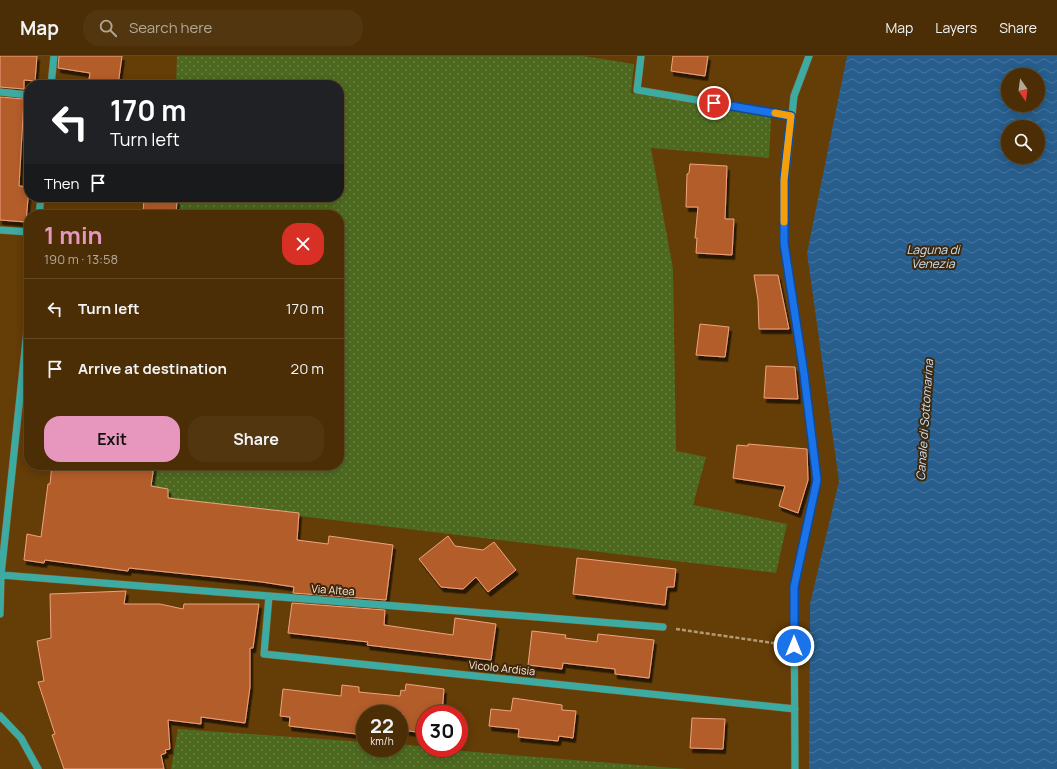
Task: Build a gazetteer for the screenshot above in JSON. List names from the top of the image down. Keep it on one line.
{"streets":{"street":["Via Altea","Vicolo Ardisia"]},"crossings":[["Via Altea","Vicolo Ardisia"]],"water":["Laguna di Venezia","Canale di Sottomarina"],"north":"bottom","page":{"header":"Map","search":"Search here","nav":["Map","Layers","Share"],"turn":["170 m","Turn left"],"then":"Then","heading":["1 min","190 m · 13:58"],"list":[{"name":"Turn left","value":"170 m"},{"name":"Arrive at destination","value":"20 m"}],"buttons":["Exit","Share"],"speed":"22 km/h","limit":"30"}}
